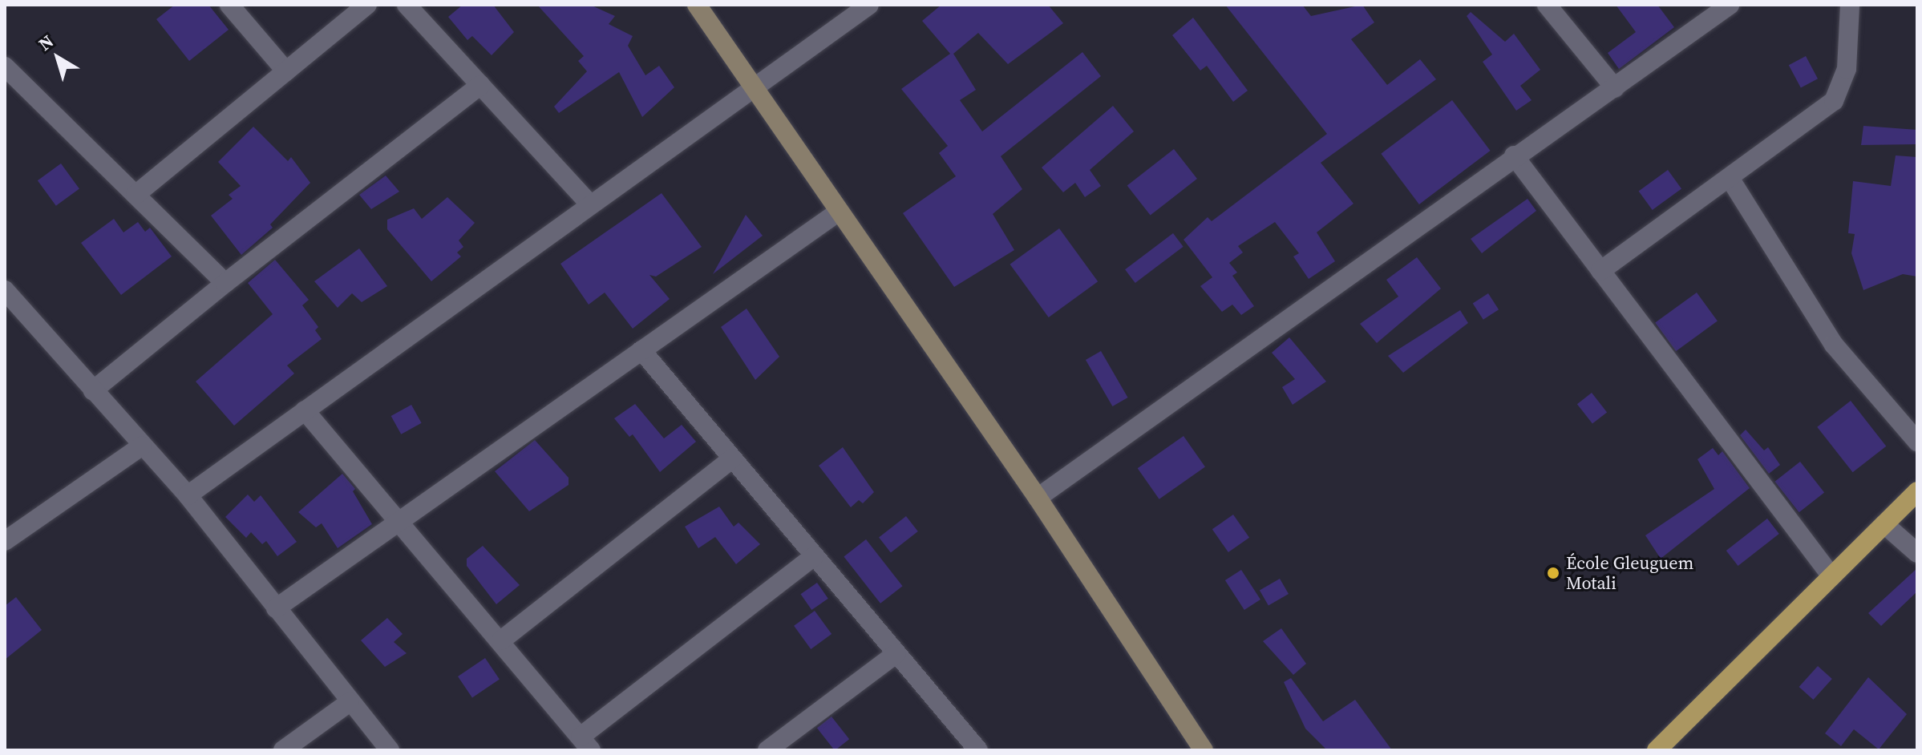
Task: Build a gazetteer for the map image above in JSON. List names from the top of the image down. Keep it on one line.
{"places":["École Gleuguem Motali"],"north":"top left"}
